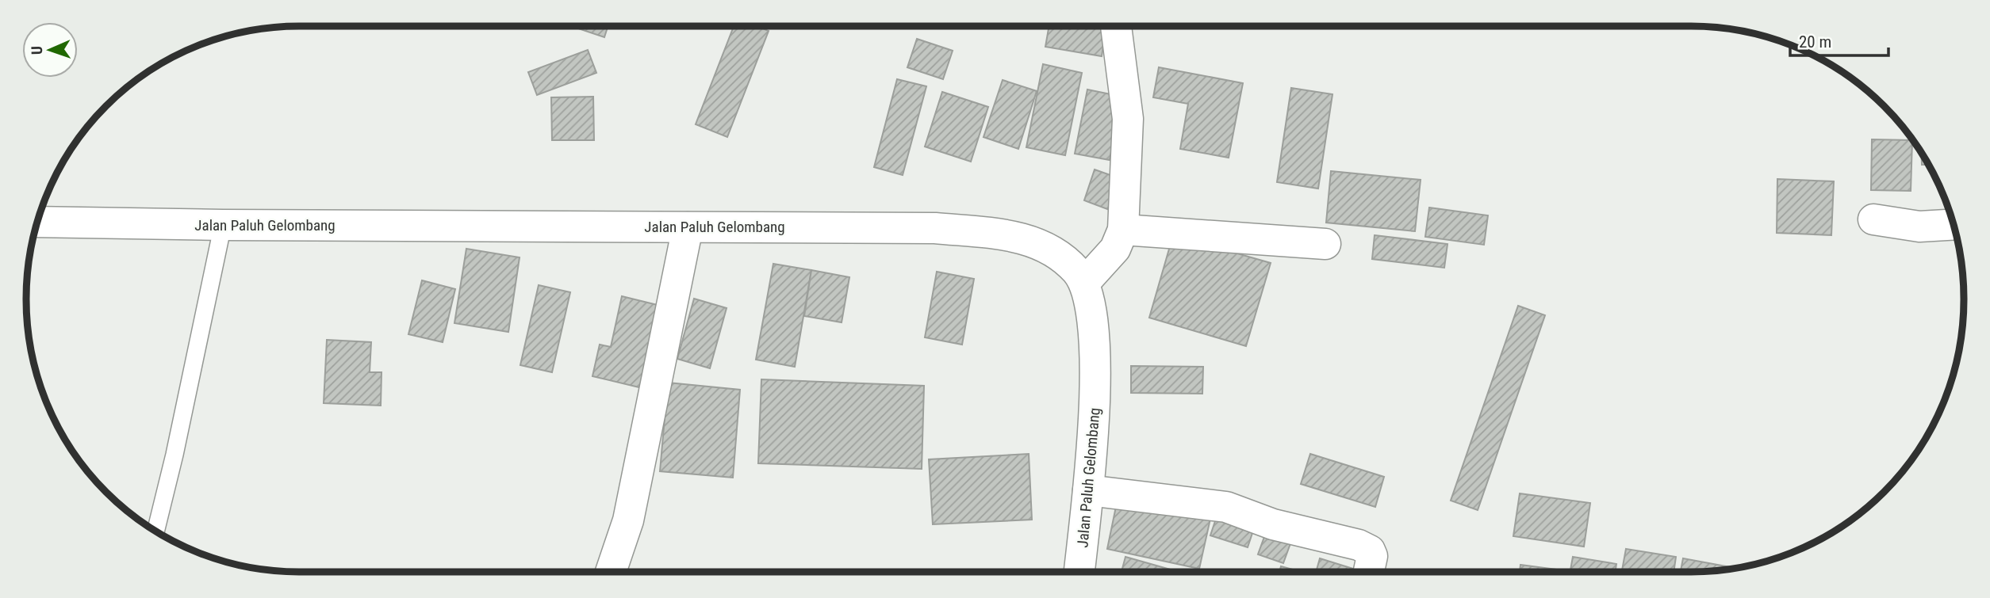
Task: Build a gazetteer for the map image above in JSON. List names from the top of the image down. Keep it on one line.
{"streets":{"street":["Jalan Paluh Gelombang"]},"scale_bar":"20 m","north":"left"}
